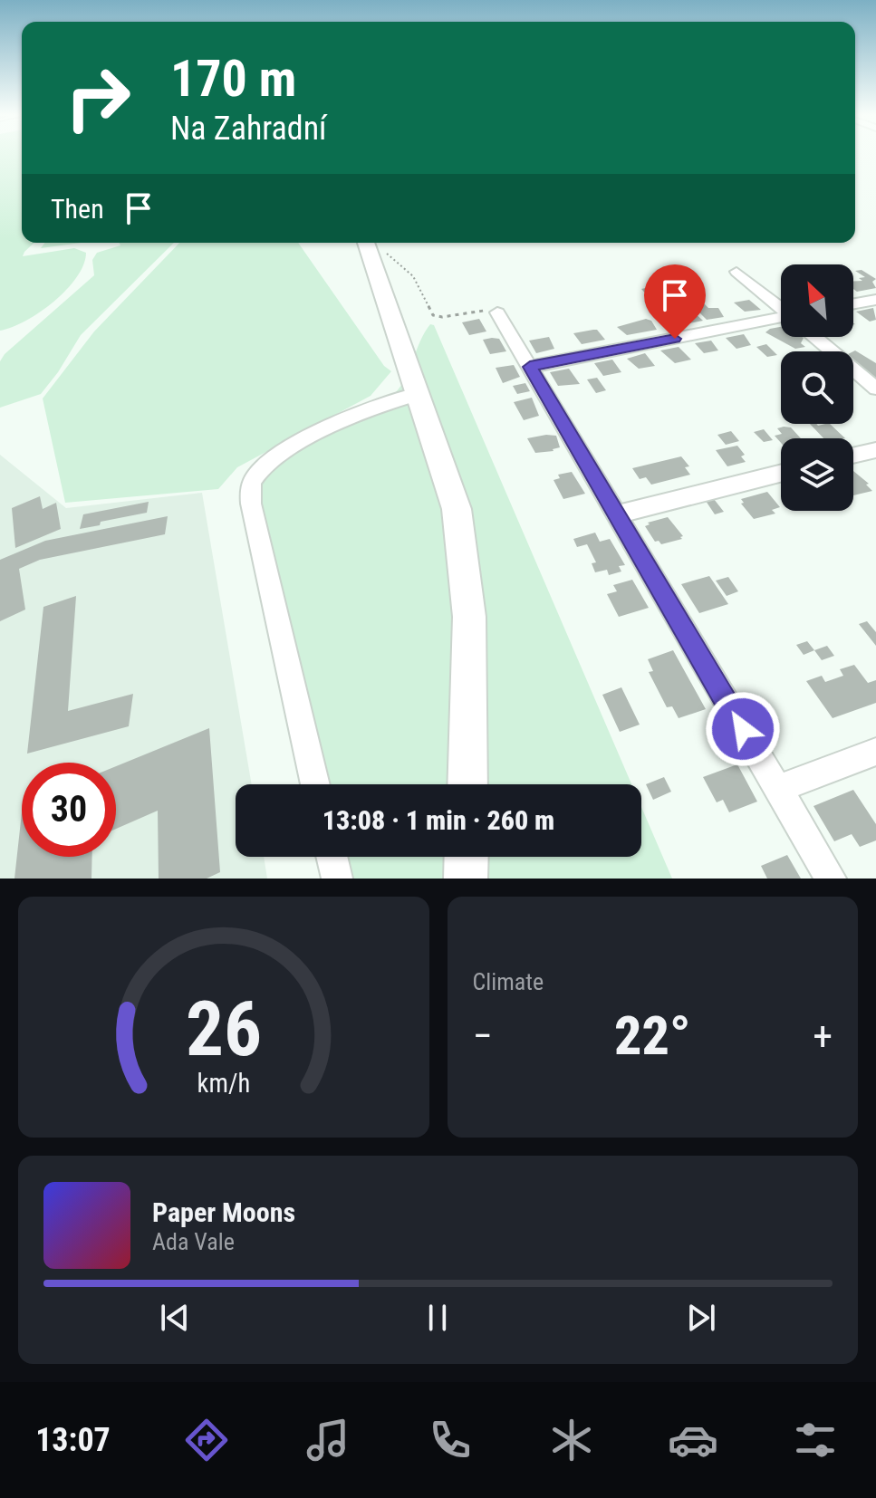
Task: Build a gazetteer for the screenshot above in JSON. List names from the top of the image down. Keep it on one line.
{"north":"top left","page":{"turn":["170 m","Na Zahradní"],"then":"Then","limit":"30","trip":"13:08 · 1 min · 260 m","tile":"Climate","heat":["−","22°","+"],"song":["Paper Moons","Ada Vale"],"tabs":"13:07","gauge":["26","km/h"]}}
